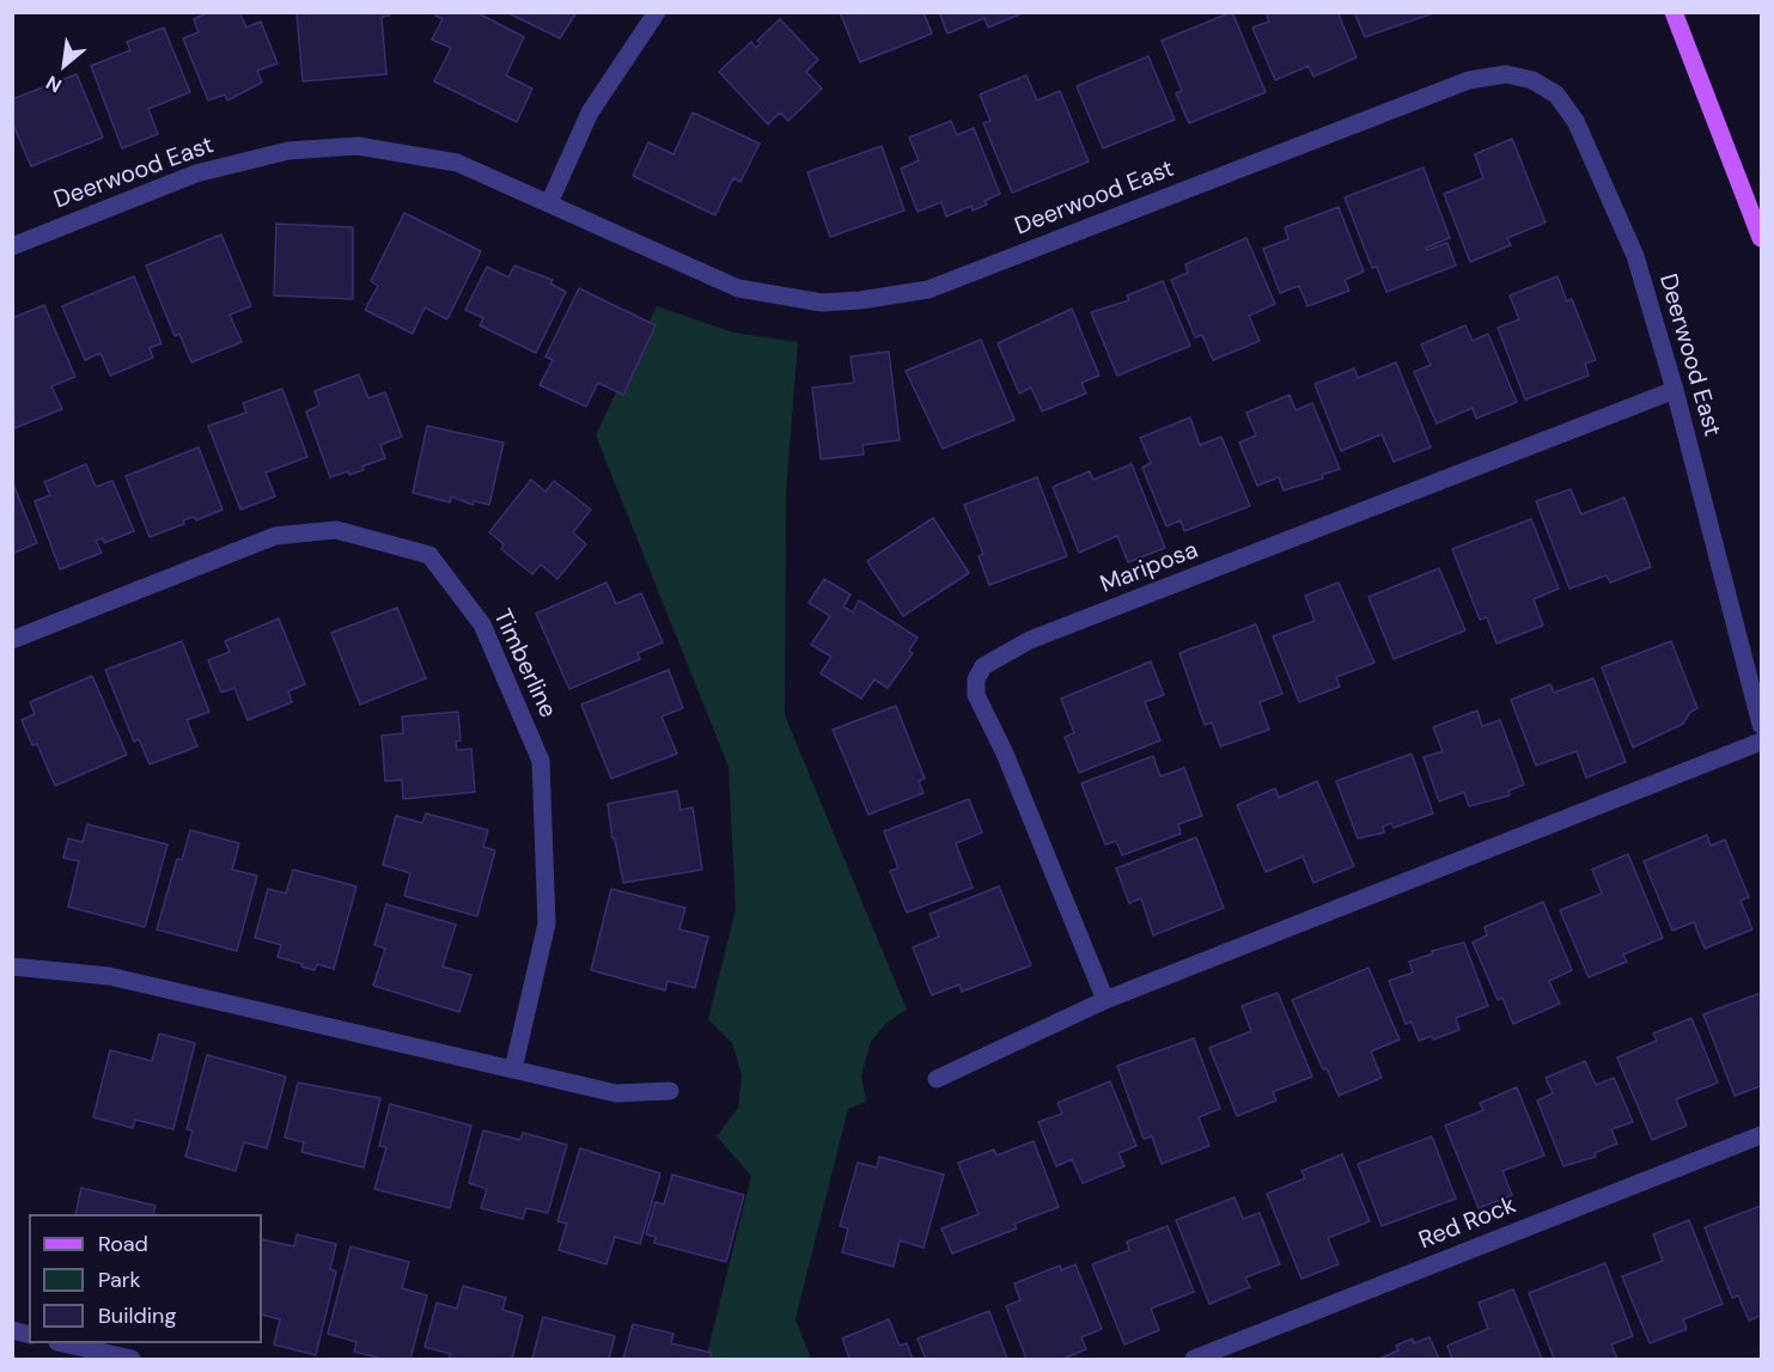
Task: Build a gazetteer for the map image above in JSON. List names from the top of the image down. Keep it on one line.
{"streets":{"street":["Deerwood East","Mariposa","Timberline","Red Rock"]},"crossings":[["Deerwood East","Mariposa"]],"legend":["Road","Park","Building"],"north":"bottom left"}
